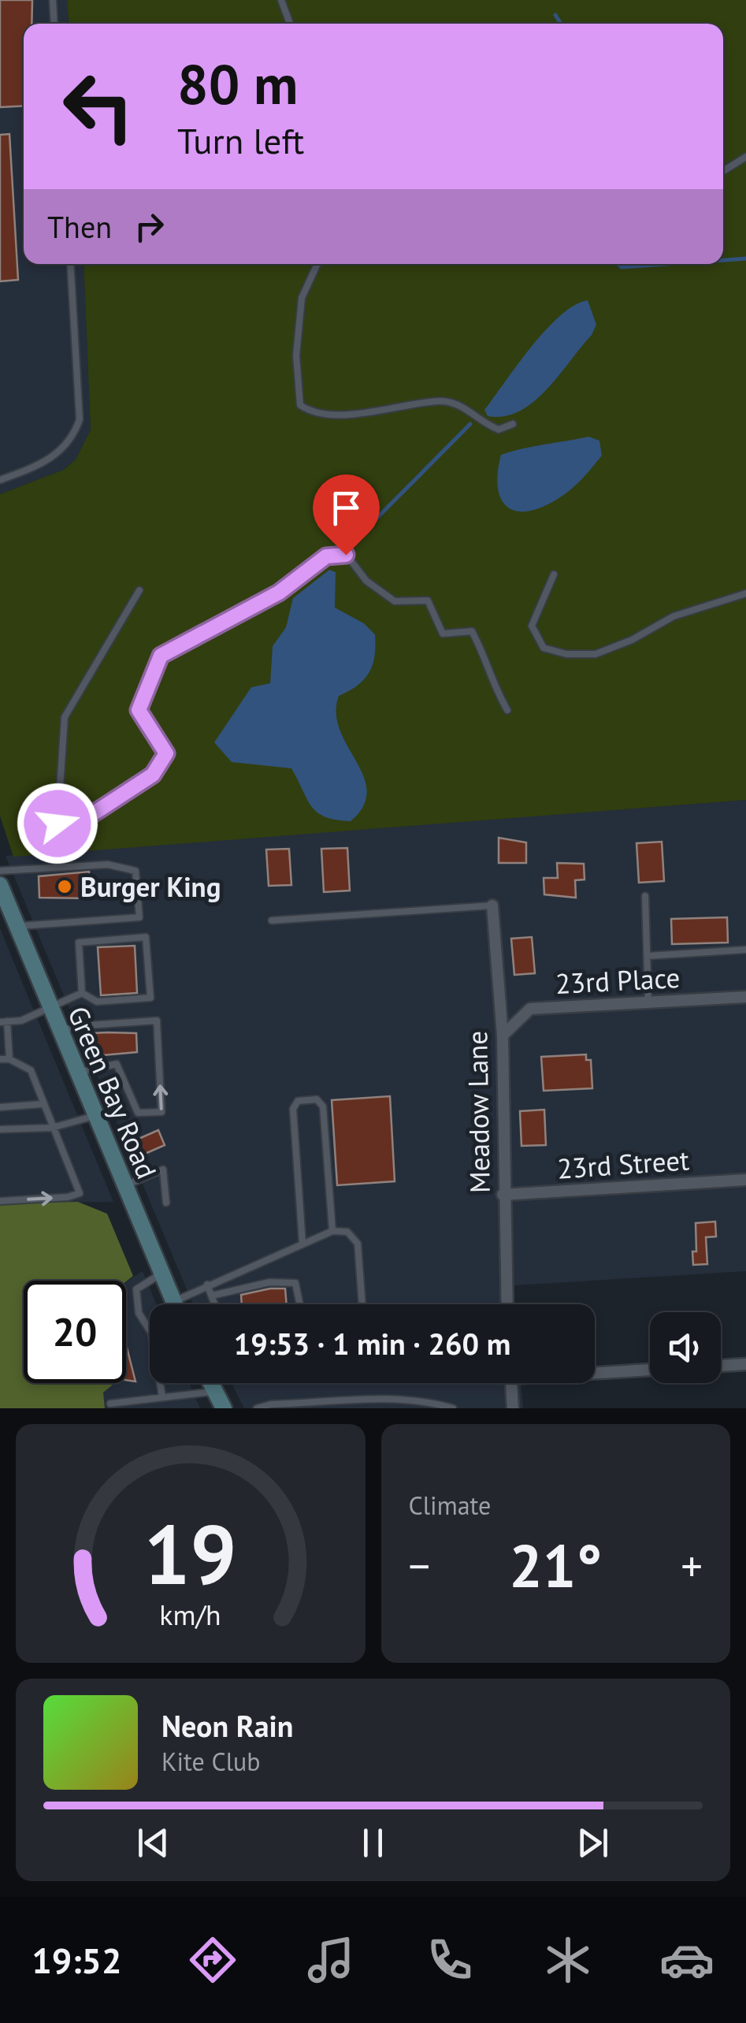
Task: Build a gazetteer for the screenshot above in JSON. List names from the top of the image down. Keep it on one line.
{"streets":{"main road":["Green Bay Road"],"street":["23rd Place","Meadow Lane","23rd Street"]},"crossings":[["23rd Place","Meadow Lane"],["Meadow Lane","23rd Street"]],"places":["Burger King"],"page":{"turn":["80 m","Turn left"],"then":"Then","limit":"20","trip":"19:53 · 1 min · 260 m","tile":"Climate","heat":["−","21°","+"],"song":["Neon Rain","Kite Club"],"tabs":"19:52","gauge":["19","km/h"]}}
